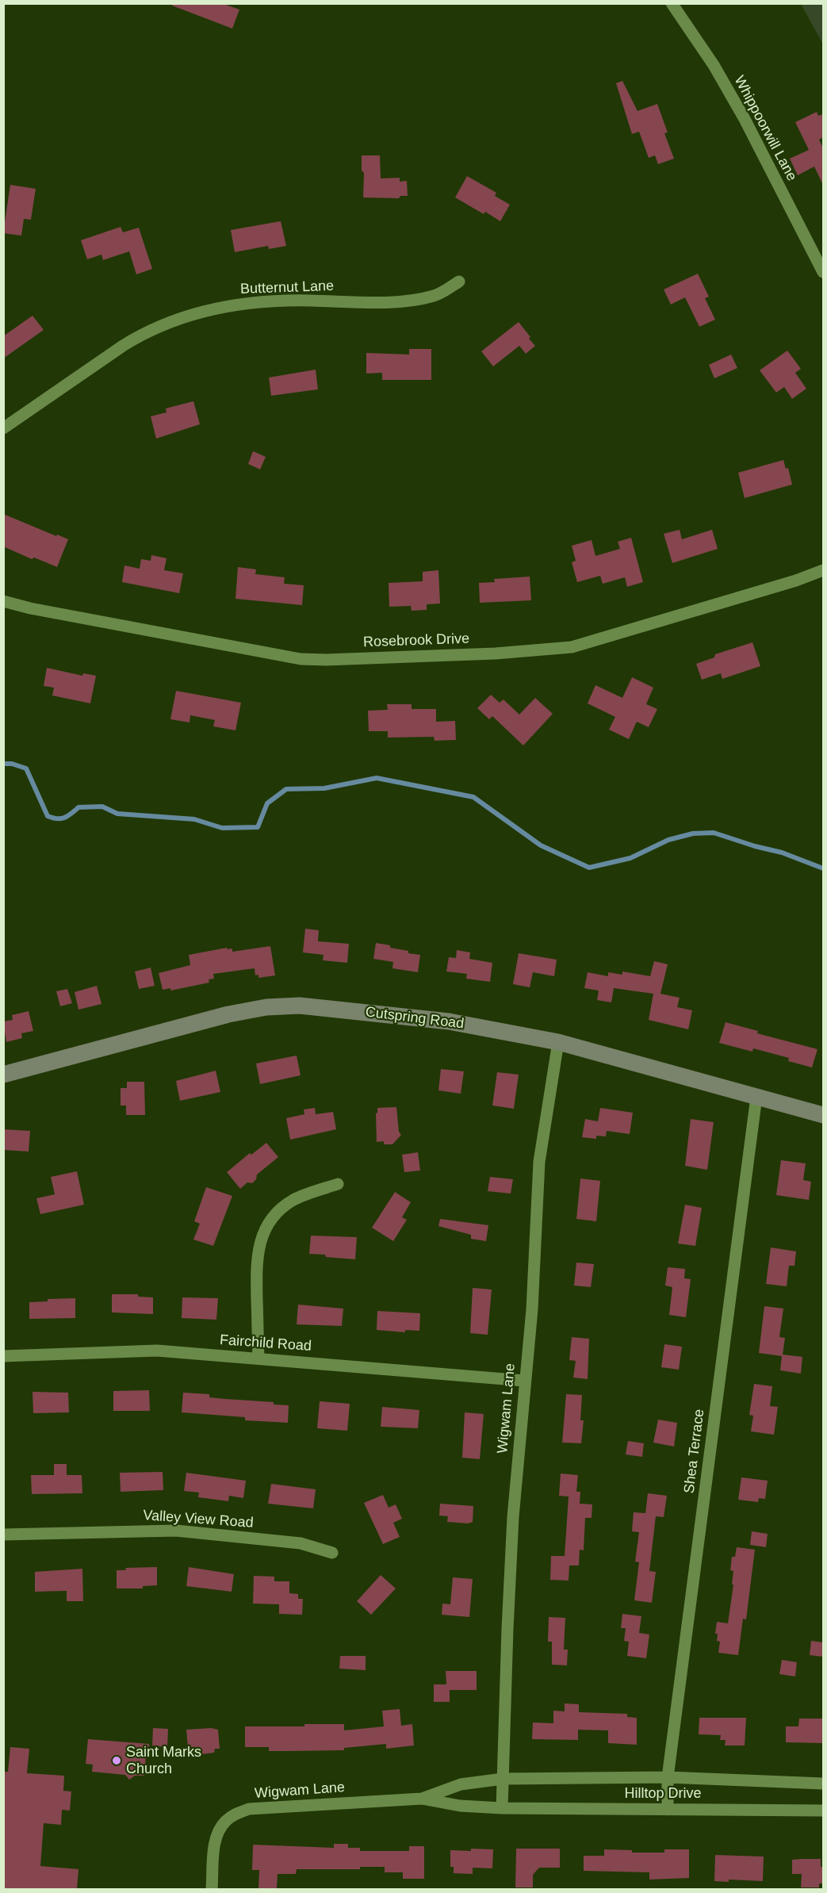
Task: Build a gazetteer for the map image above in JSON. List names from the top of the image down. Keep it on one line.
{"streets":{"street":["Whippoorwill Lane","Butternut Lane","Rosebrook Drive","Cutspring Road","Fairchild Road","Wigwam Lane","Shea Terrace","Valley View Road","Hilltop Drive"]},"crossings":[["Cutspring Road","Wigwam Lane"],["Cutspring Road","Shea Terrace"],["Fairchild Road","Wigwam Lane"],["Wigwam Lane","Hilltop Drive"],["Shea Terrace","Hilltop Drive"]],"places":["Saint Marks Church"]}
